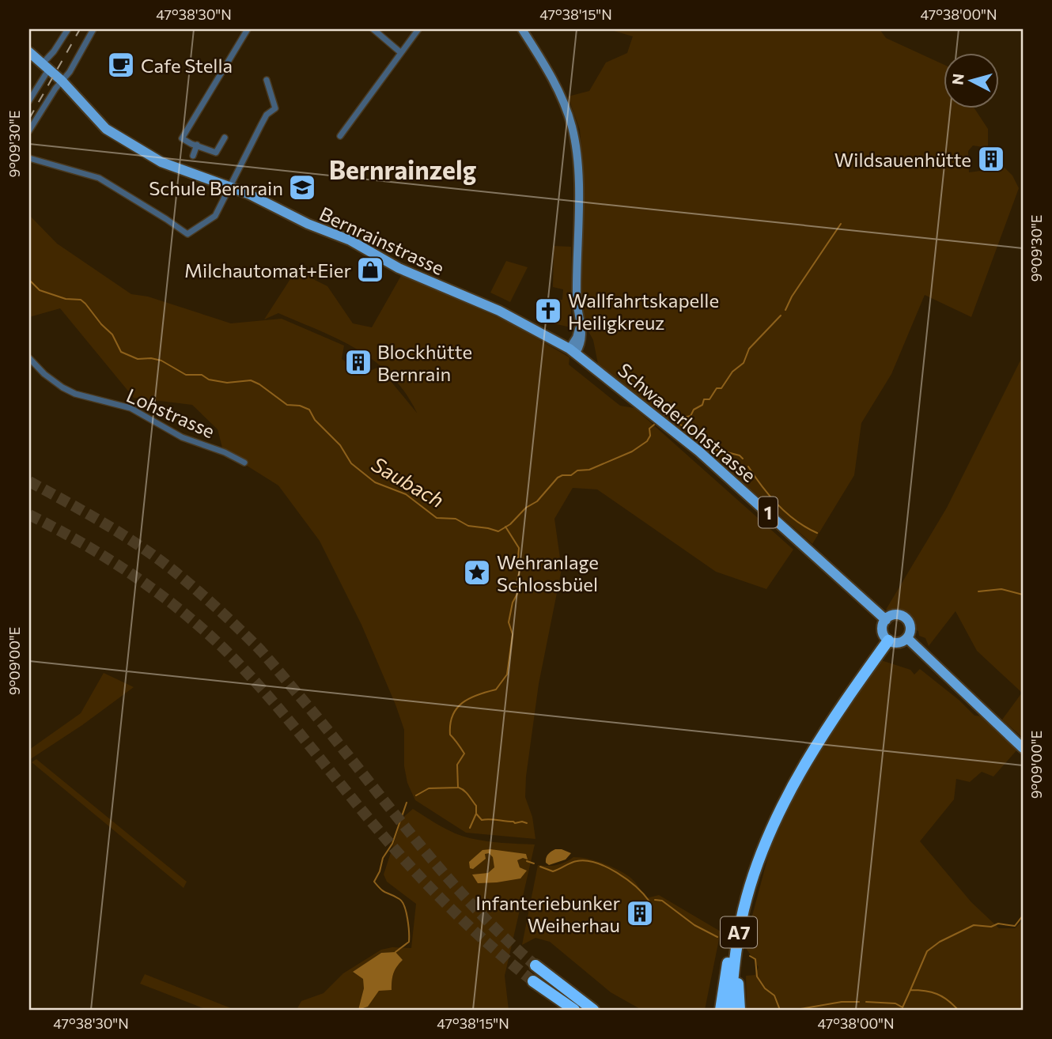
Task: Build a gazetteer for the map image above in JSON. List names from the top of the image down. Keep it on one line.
{"streets":{"highway":["A7"],"main road":["Bernrainstrasse","Schwaderlohstrasse","1"],"street":["Lohstrasse"]},"crossings":[["Bernrainstrasse","Schwaderlohstrasse"]],"districts":["Bernrainzelg"],"water":["Saubach"],"places":{"cafe":["Cafe Stella"],"building":["Wildsauenhütte","Blockhütte Bernrain","Infanteriebunker Weiherhau"],"school or university":["Schule Bernrain"],"shop":["Milchautomat+Eier"],"church":["Wallfahrtskapelle Heiligkreuz"],"place":["Wehranlage Schlossbüel"]},"north":"left","coordinates":["47°38'30\"N","47°38'15\"N","47°38'00\"N","9°09'30\"E","9°09'00\"E"]}
